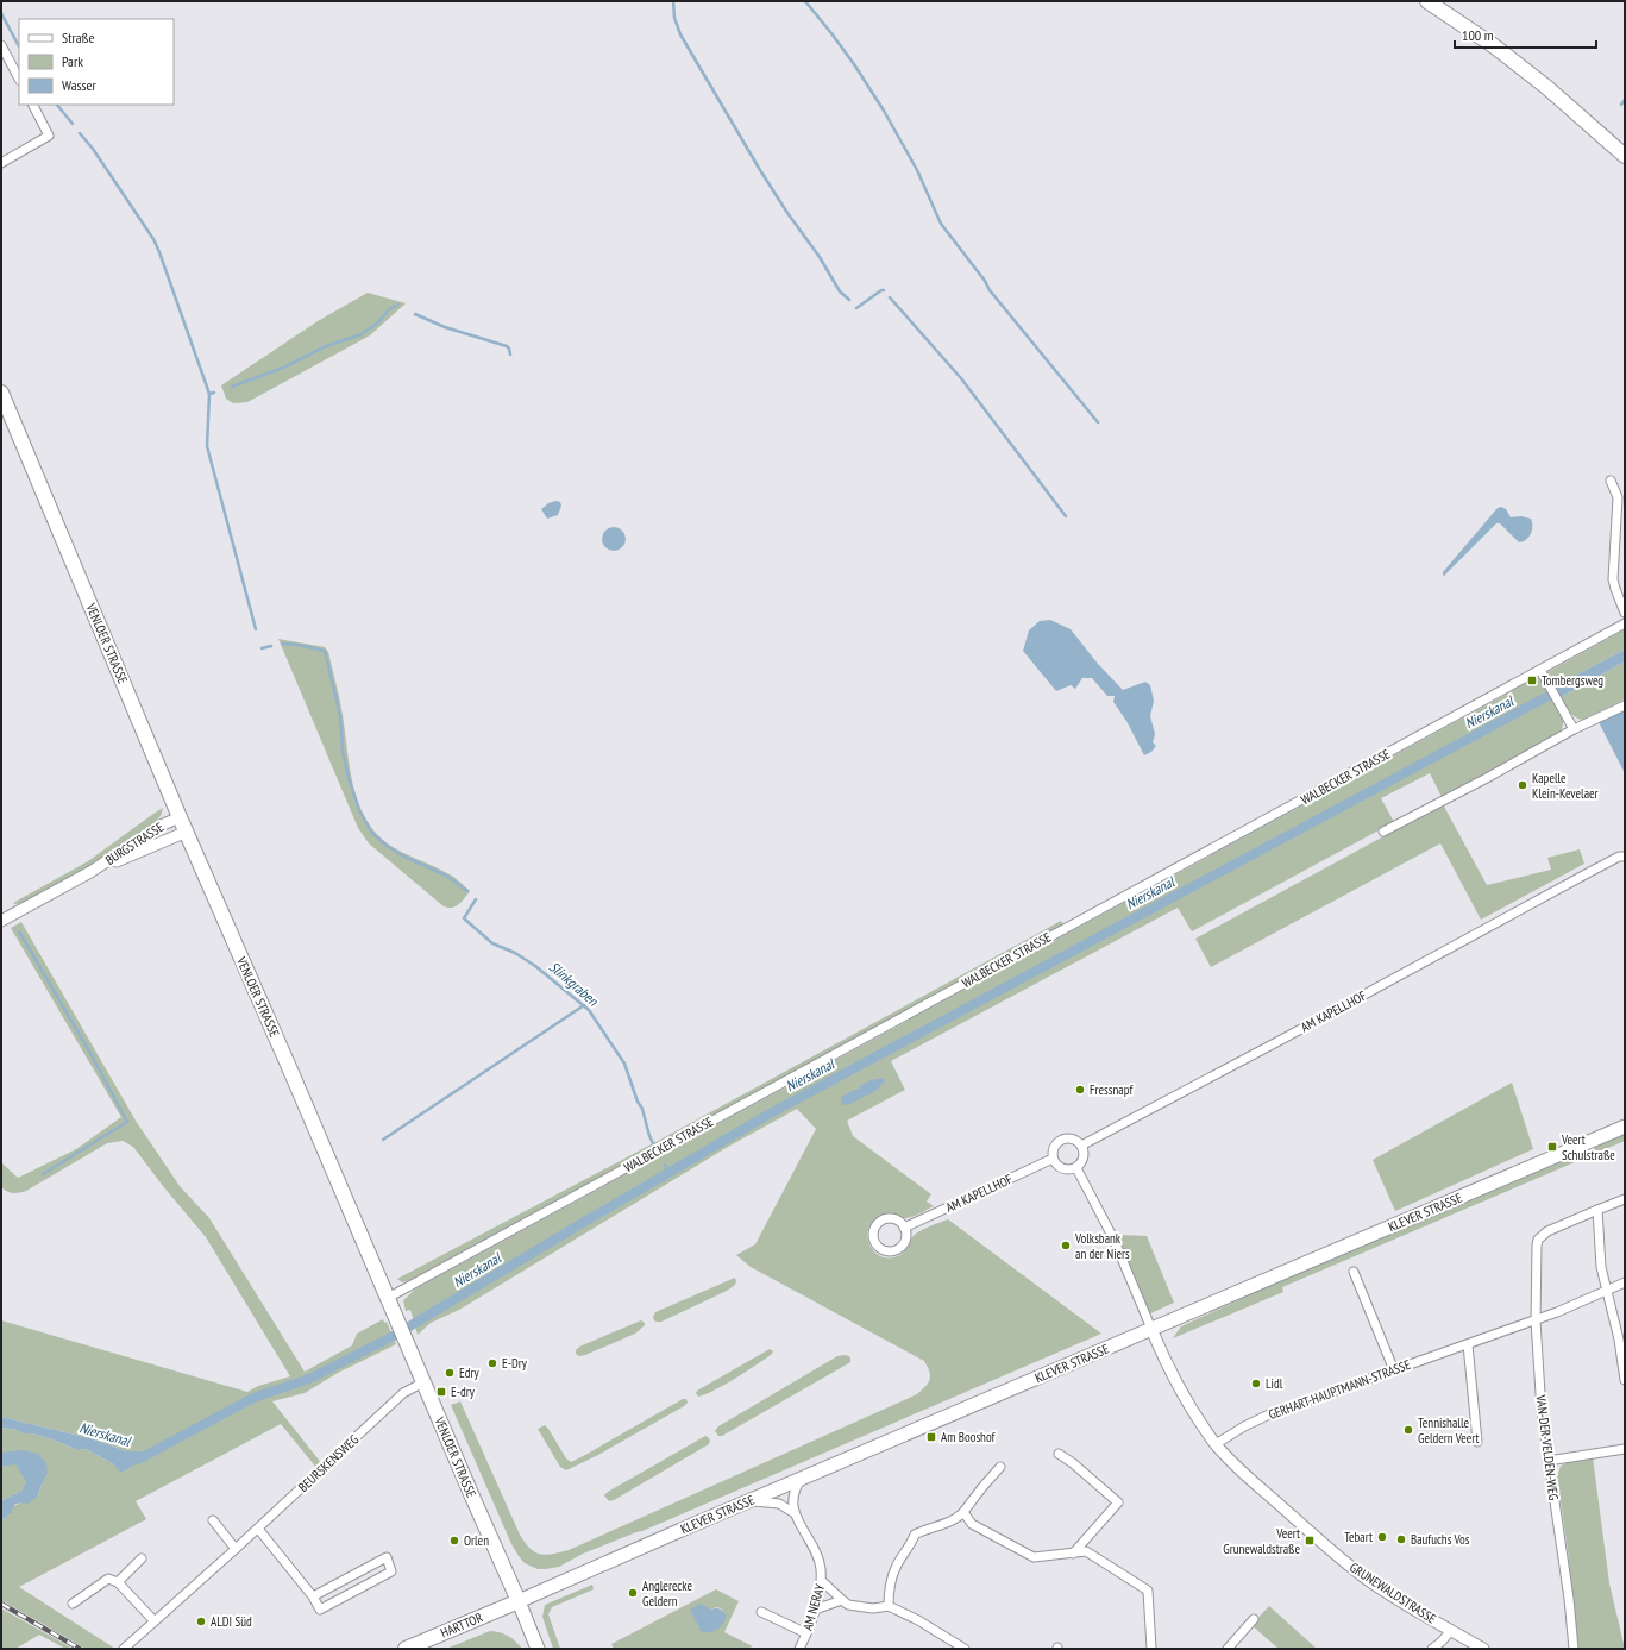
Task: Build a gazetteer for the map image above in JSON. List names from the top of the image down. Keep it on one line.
{"streets":{"main road":["VENLOER STRASSE","KLEVER STRASSE","HARTTOR"],"street":["WALBECKER STRASSE","BURGSTRASSE","AM KAPELLHOF","GERHART-HAUPTMANN-STRASSE","VAN-DER-VELDEN-WEG","BEURSKENSWEG","GRUNEWALDSTRASSE","AM NERAY"]},"crossings":[["VENLOER STRASSE","WALBECKER STRASSE"],["VENLOER STRASSE","BURGSTRASSE"],["VENLOER STRASSE","KLEVER STRASSE"],["VENLOER STRASSE","BEURSKENSWEG"],["VENLOER STRASSE","HARTTOR"],["KLEVER STRASSE","GRUNEWALDSTRASSE"],["KLEVER STRASSE","AM NERAY"],["KLEVER STRASSE","HARTTOR"],["GERHART-HAUPTMANN-STRASSE","VAN-DER-VELDEN-WEG"],["GERHART-HAUPTMANN-STRASSE","GRUNEWALDSTRASSE"]],"water":["Nierskanal","Slinkgraben"],"places":{"transit":["Tombergsweg","Veert Schulstraße","E-dry","Am Booshof","Veert Grunewaldstraße"],"other":["Kapelle Klein-Kevelaer","Fressnapf","Volksbank an der Niers","E-Dry","Edry","Lidl","Tennishalle Geldern Veert","Tebart","Baufuchs Vos","Orlen","Anglerecke Geldern","ALDI Süd"]},"legend":["Straße","Park","Wasser"],"scale_bar":"100 m"}
